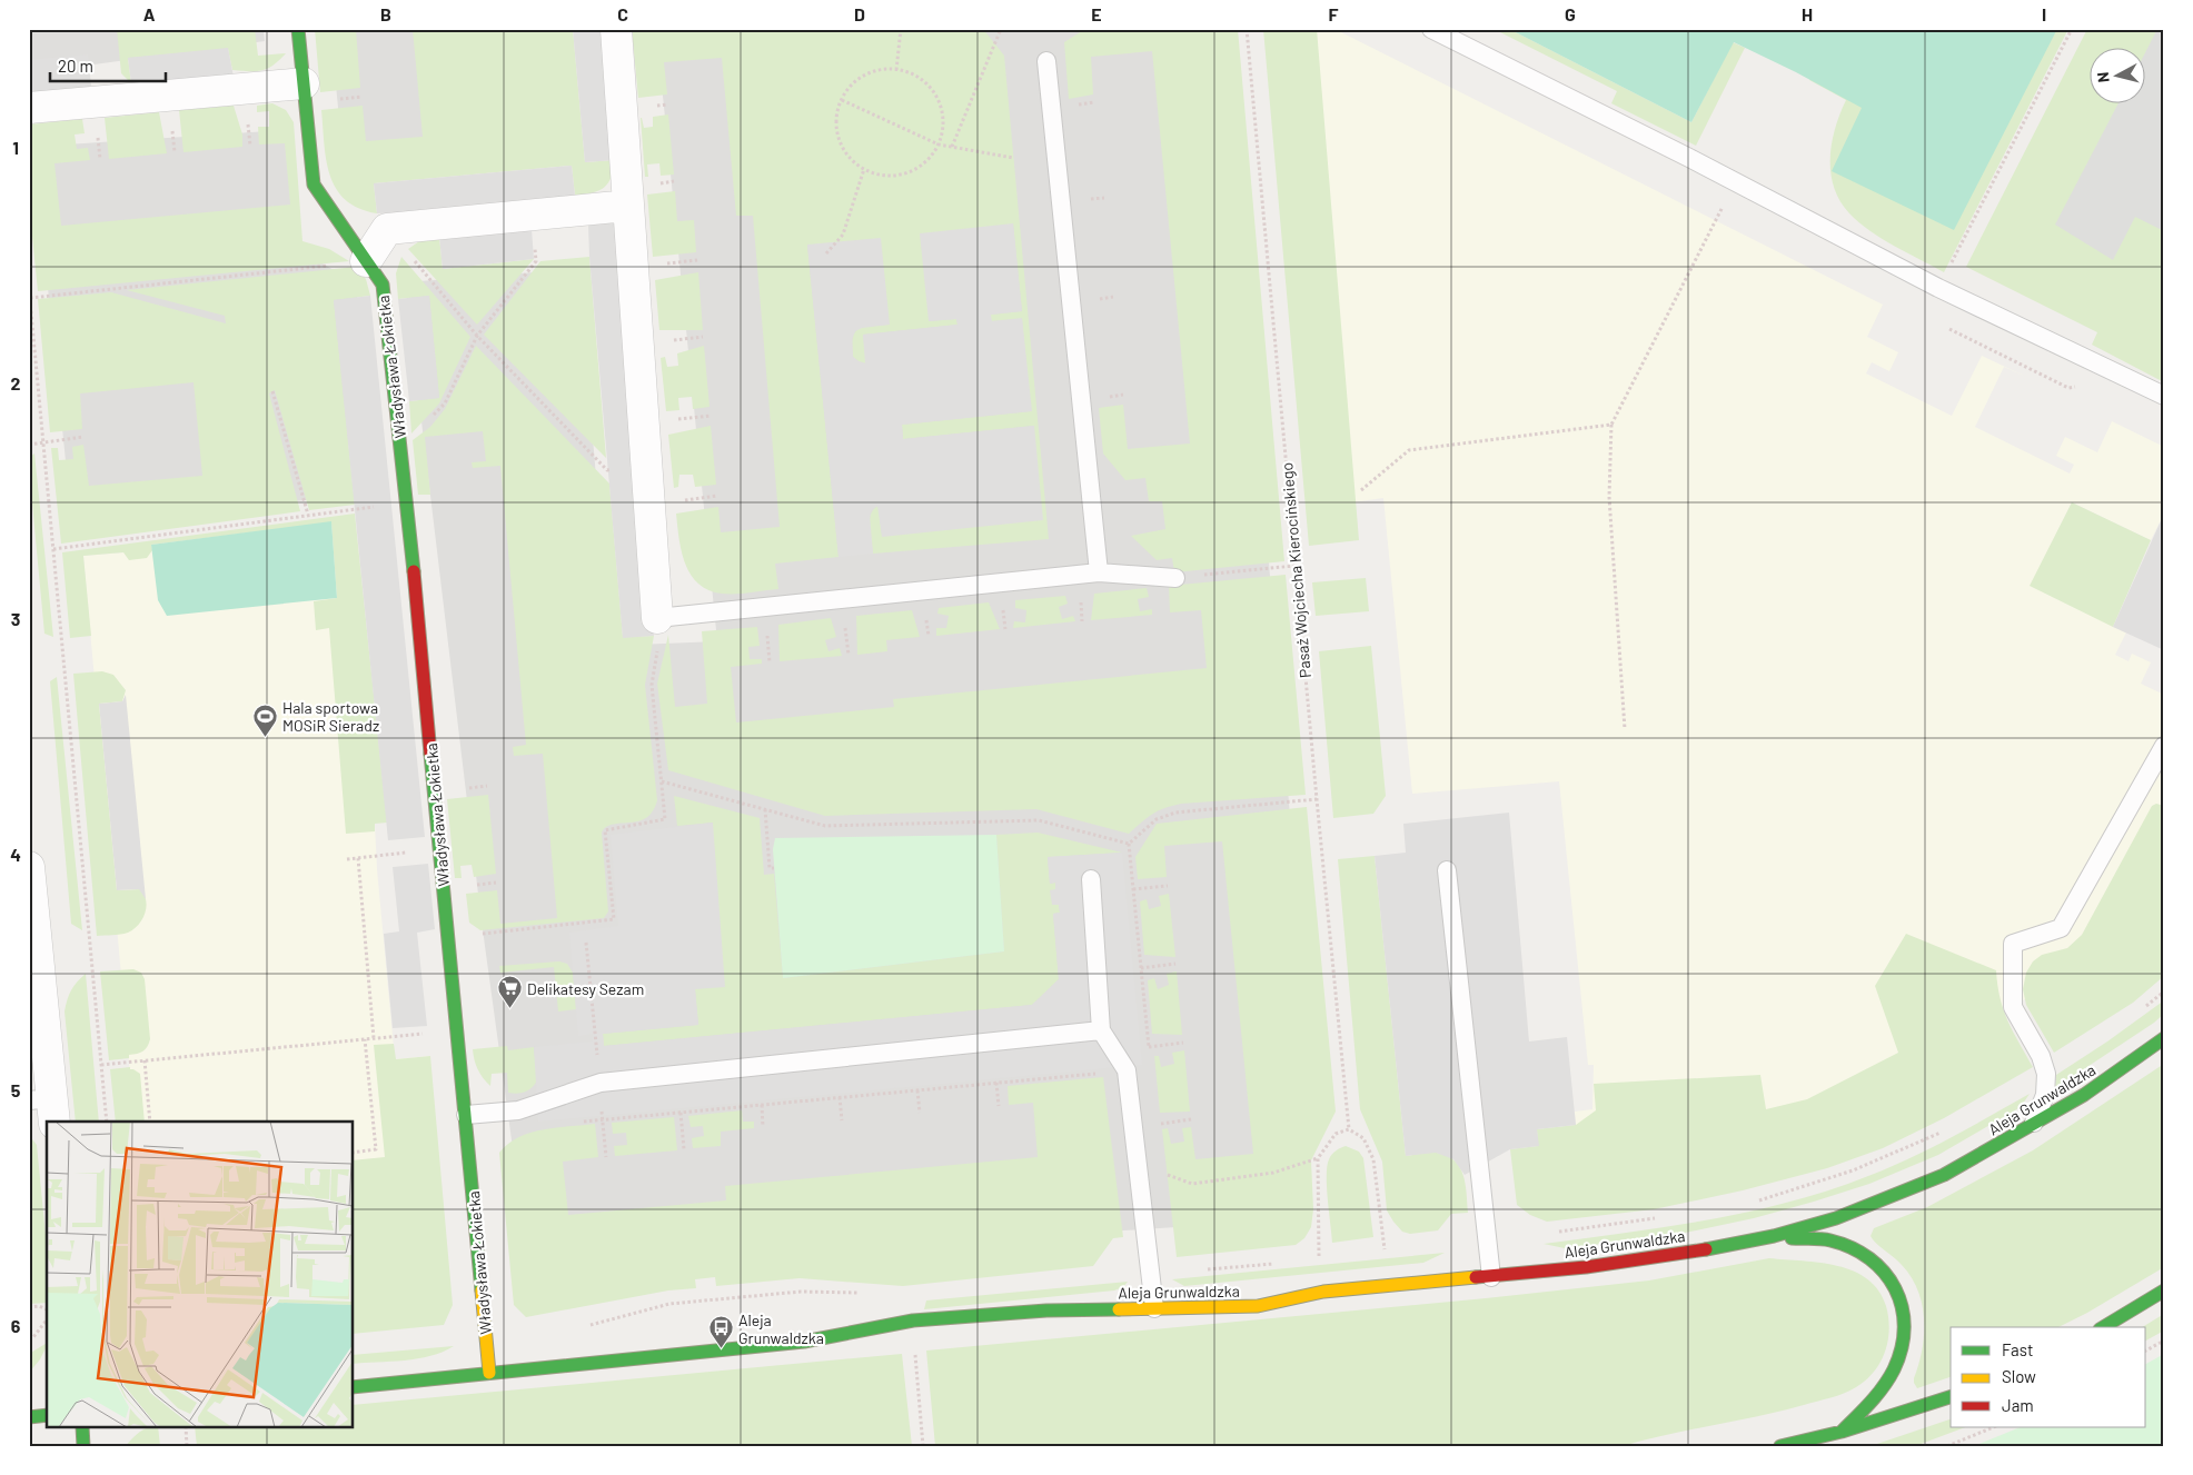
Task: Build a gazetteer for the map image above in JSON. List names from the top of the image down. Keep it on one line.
{"streets":{"street":["Władysława Łokietka","Aleja Grunwaldzka"],"path":["Pasaż Wojciecha Kierocińskiego"]},"crossings":[["Władysława Łokietka","Aleja Grunwaldzka"]],"places":{"sports":["Hala sportowa MOSiR Sieradz"],"supermarket":["Delikatesy Sezam"],"bus stop":["Aleja Grunwaldzka"]},"legend":["Fast","Slow","Jam"],"scale_bar":"20 m","north":"left","grid":{"columns":["A","B","C","D","E","F","G","H","I"],"rows":["1","2","3","4","5","6"]}}
